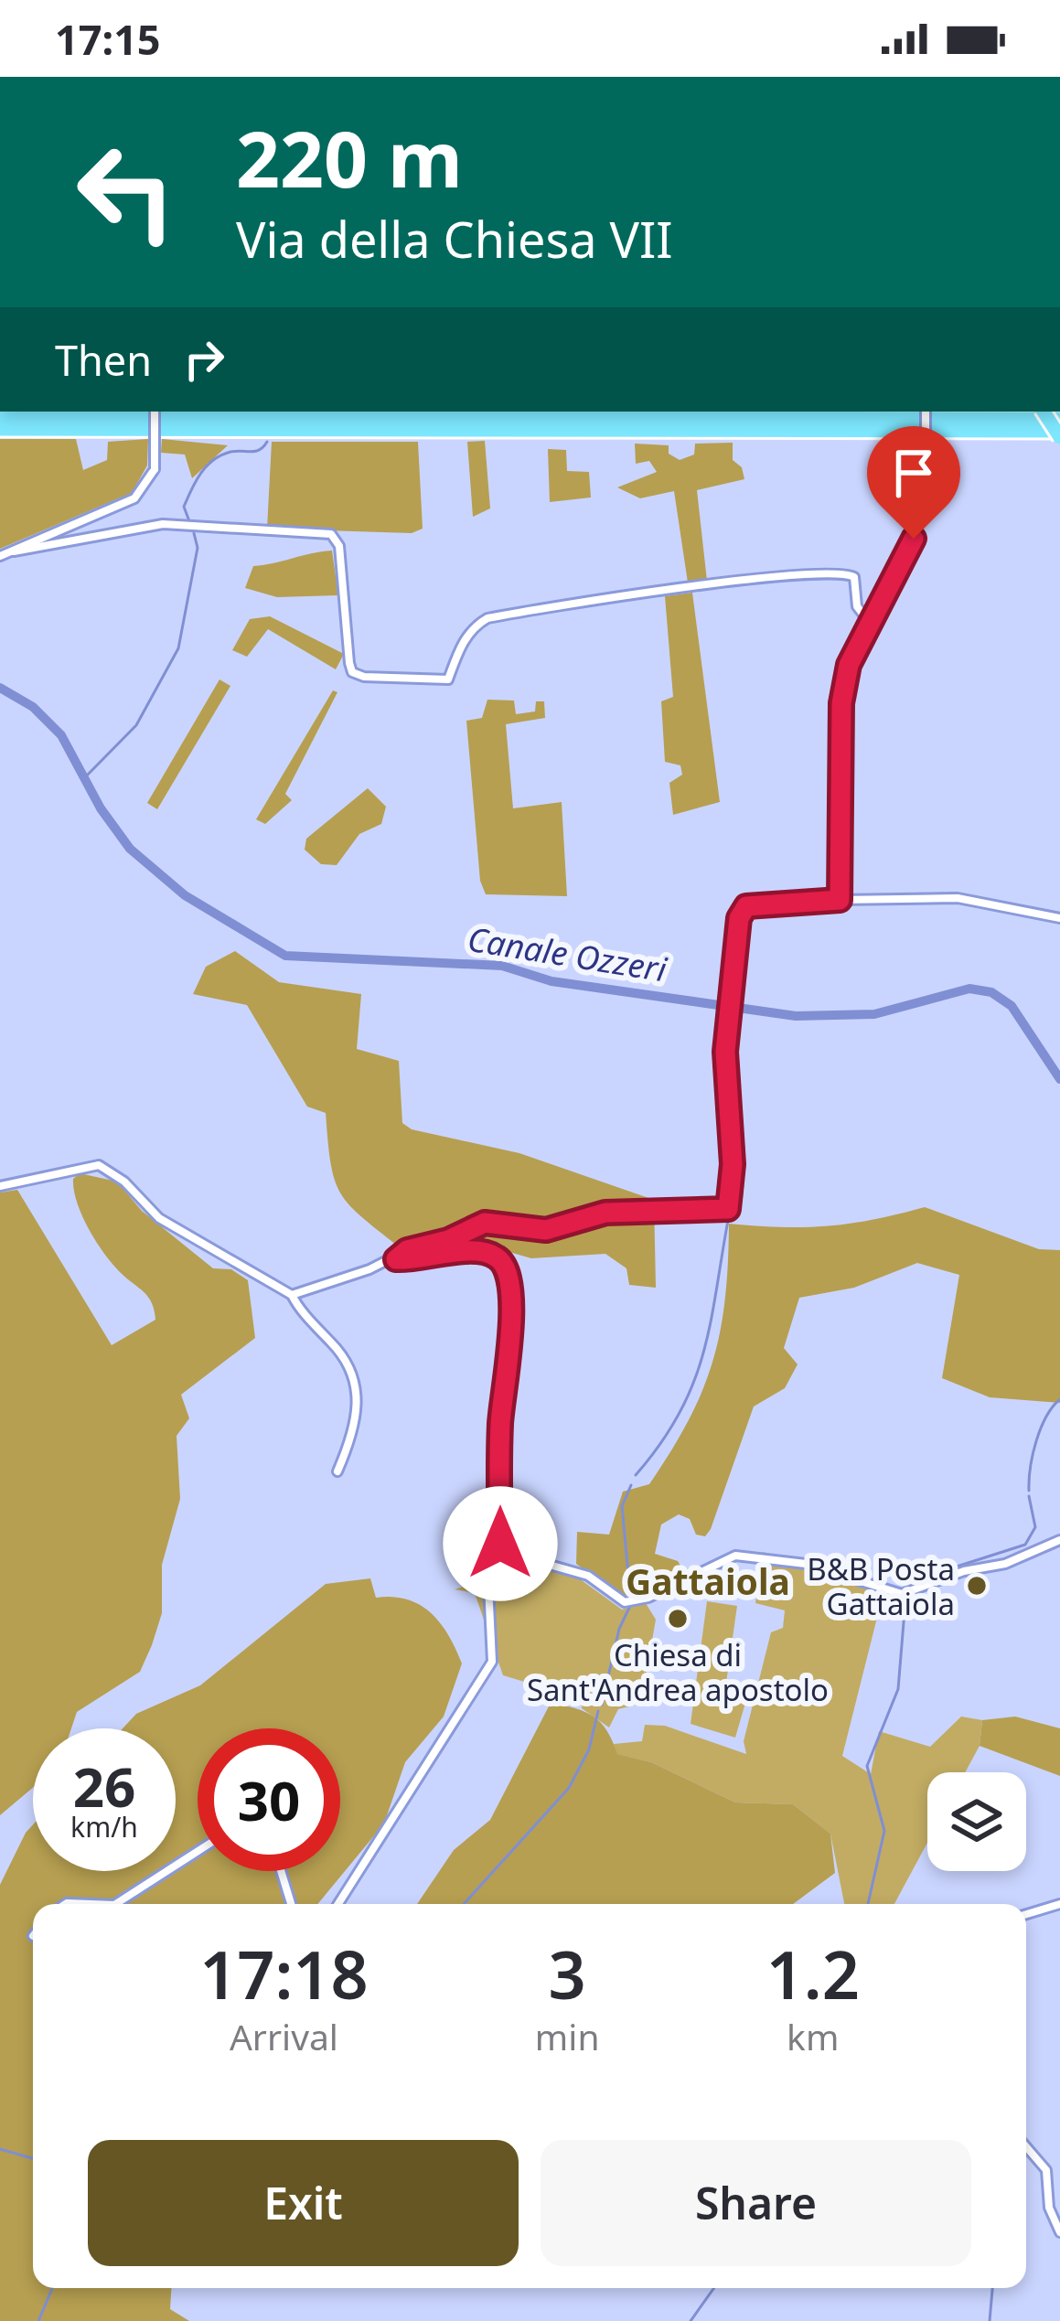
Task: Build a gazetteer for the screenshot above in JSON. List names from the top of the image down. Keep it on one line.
{"districts":["Gattaiola"],"water":["Canale Ozzeri"],"places":["B&B Posta Gattaiola","Chiesa di Sant'Andrea apostolo"],"page":{"status":"17:15","turn":["220 m","Via della Chiesa VII"],"then":"Then","speed":"26 km/h","limit":"30","eta":["17:18","Arrival","3","min","1.2","km"],"buttons":["Exit","Share"]}}
